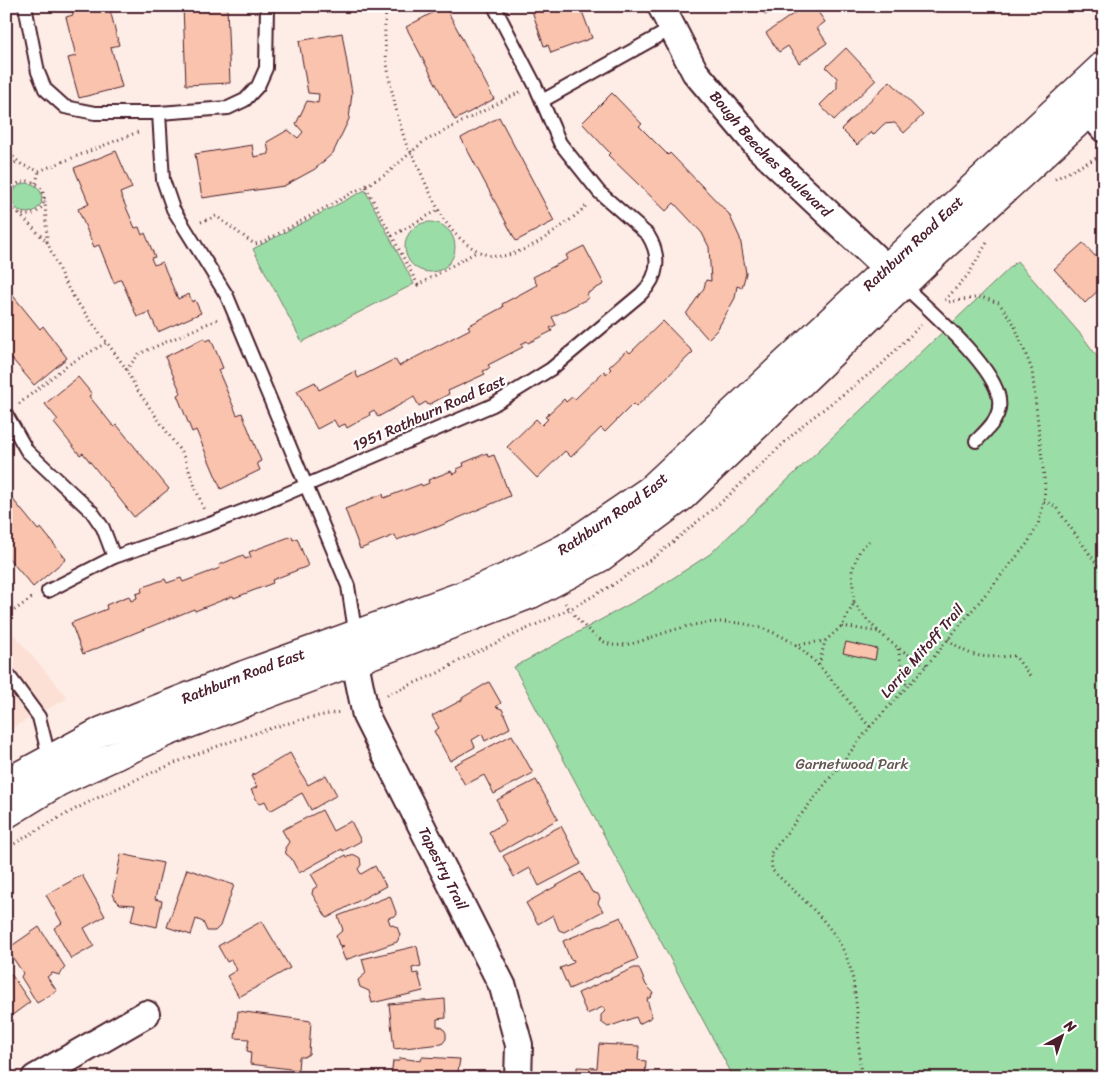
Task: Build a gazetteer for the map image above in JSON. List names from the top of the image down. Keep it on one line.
{"streets":{"street":["Bough Beeches Boulevard","Rathburn Road East","Tapestry Trail"],"lane":["1951 Rathburn Road East"],"path":["Lorrie Mitoff Trail"]},"crossings":[["Bough Beeches Boulevard","Rathburn Road East"],["Rathburn Road East","Tapestry Trail"]],"parks":["Garnetwood Park"],"north":"top right"}
